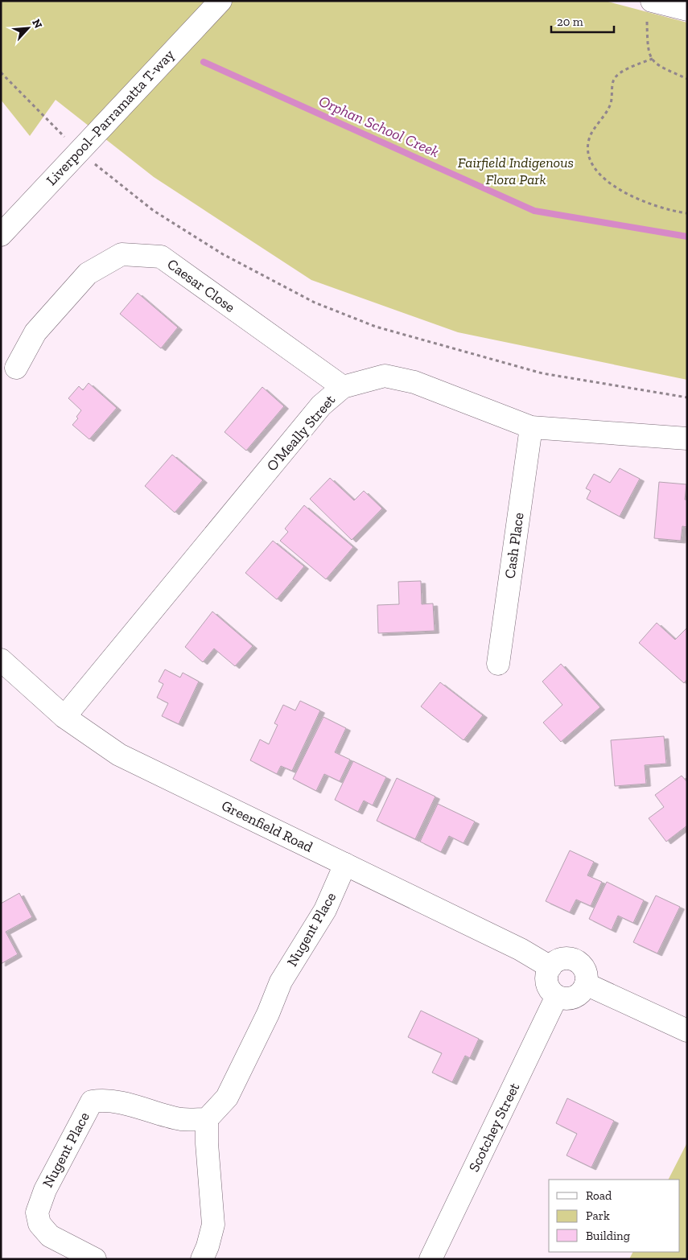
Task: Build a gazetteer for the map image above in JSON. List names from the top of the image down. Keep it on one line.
{"streets":{"street":["Liverpool–Parramatta T-way","Caesar Close","O'Meally Street","Cash Place","Greenfield Road","Nugent Place","Scotchey Street"]},"crossings":[["Caesar Close","O'Meally Street"],["O'Meally Street","Cash Place"],["O'Meally Street","Greenfield Road"],["Greenfield Road","Nugent Place"],["Greenfield Road","Scotchey Street"]],"water":["Orphan School Creek"],"parks":["Fairfield Indigenous Flora Park"],"legend":["Road","Park","Building"],"scale_bar":"20 m","north":"top right"}
